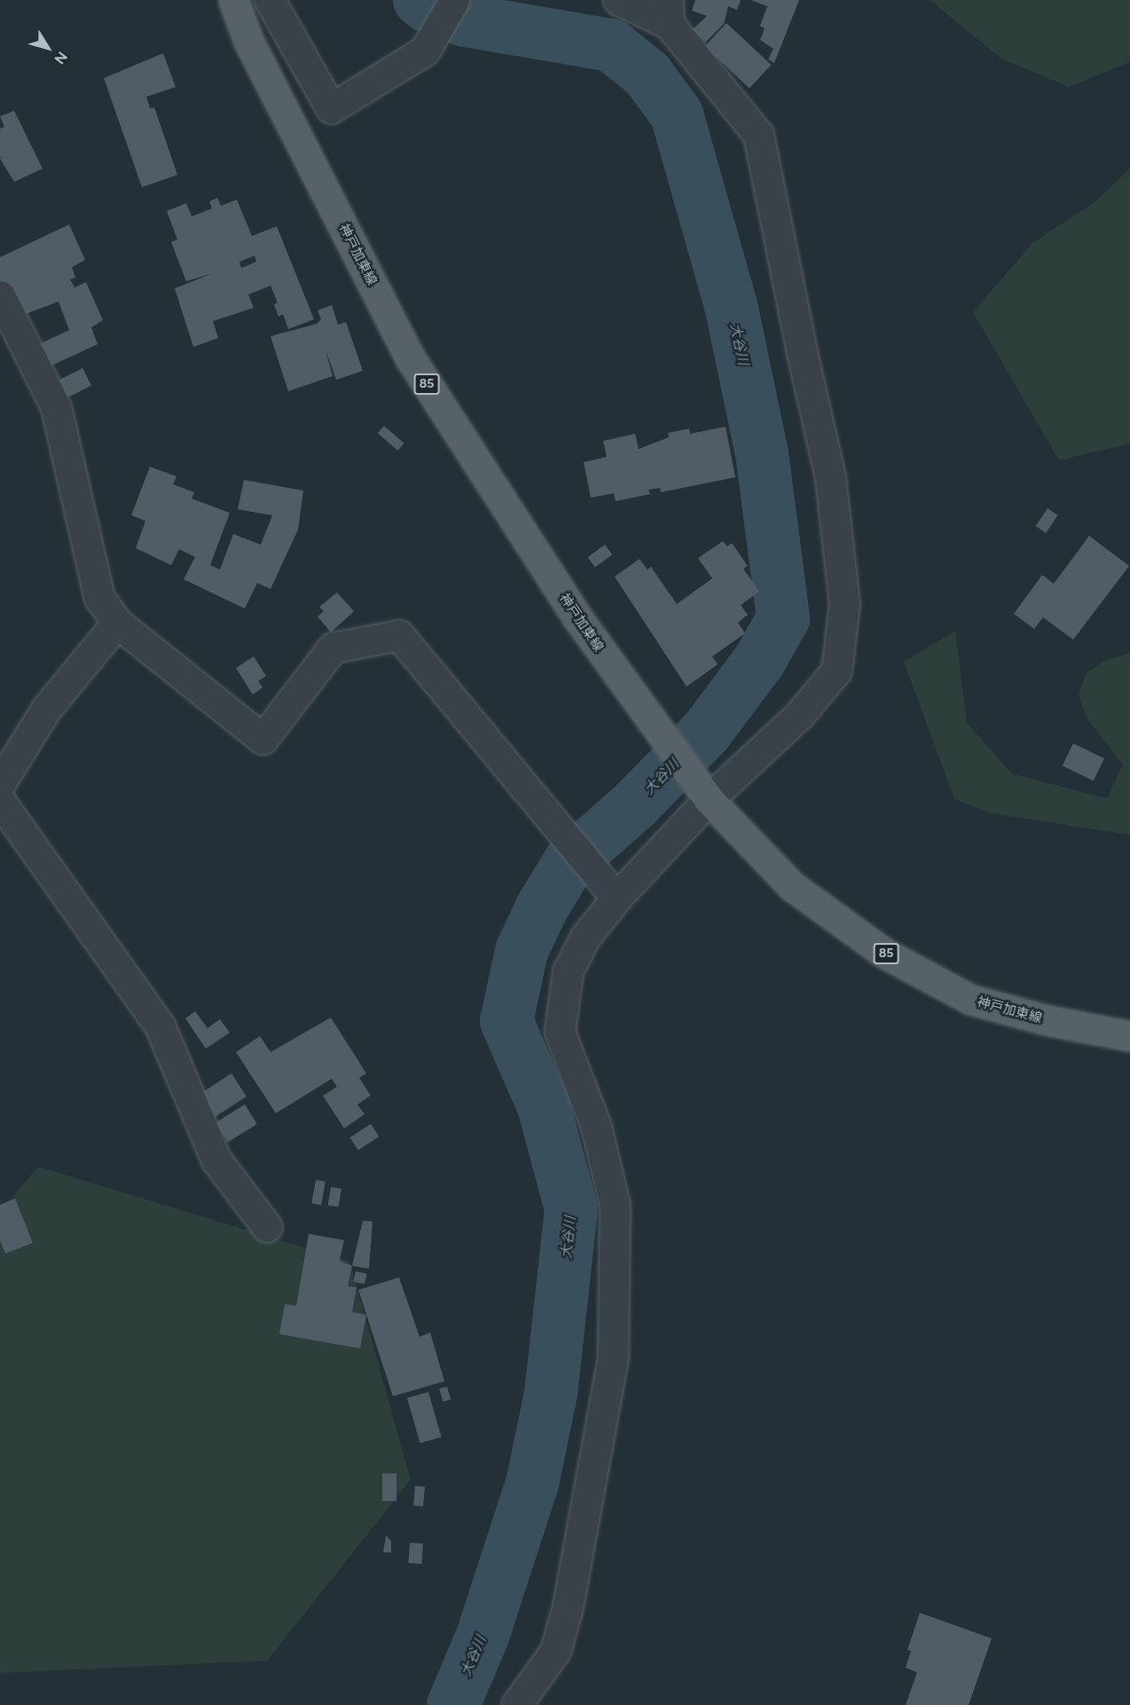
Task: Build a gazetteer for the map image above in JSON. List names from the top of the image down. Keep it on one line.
{"streets":{"main road":["神戸加東線","85"]},"water":["大谷川"],"north":"bottom right"}
